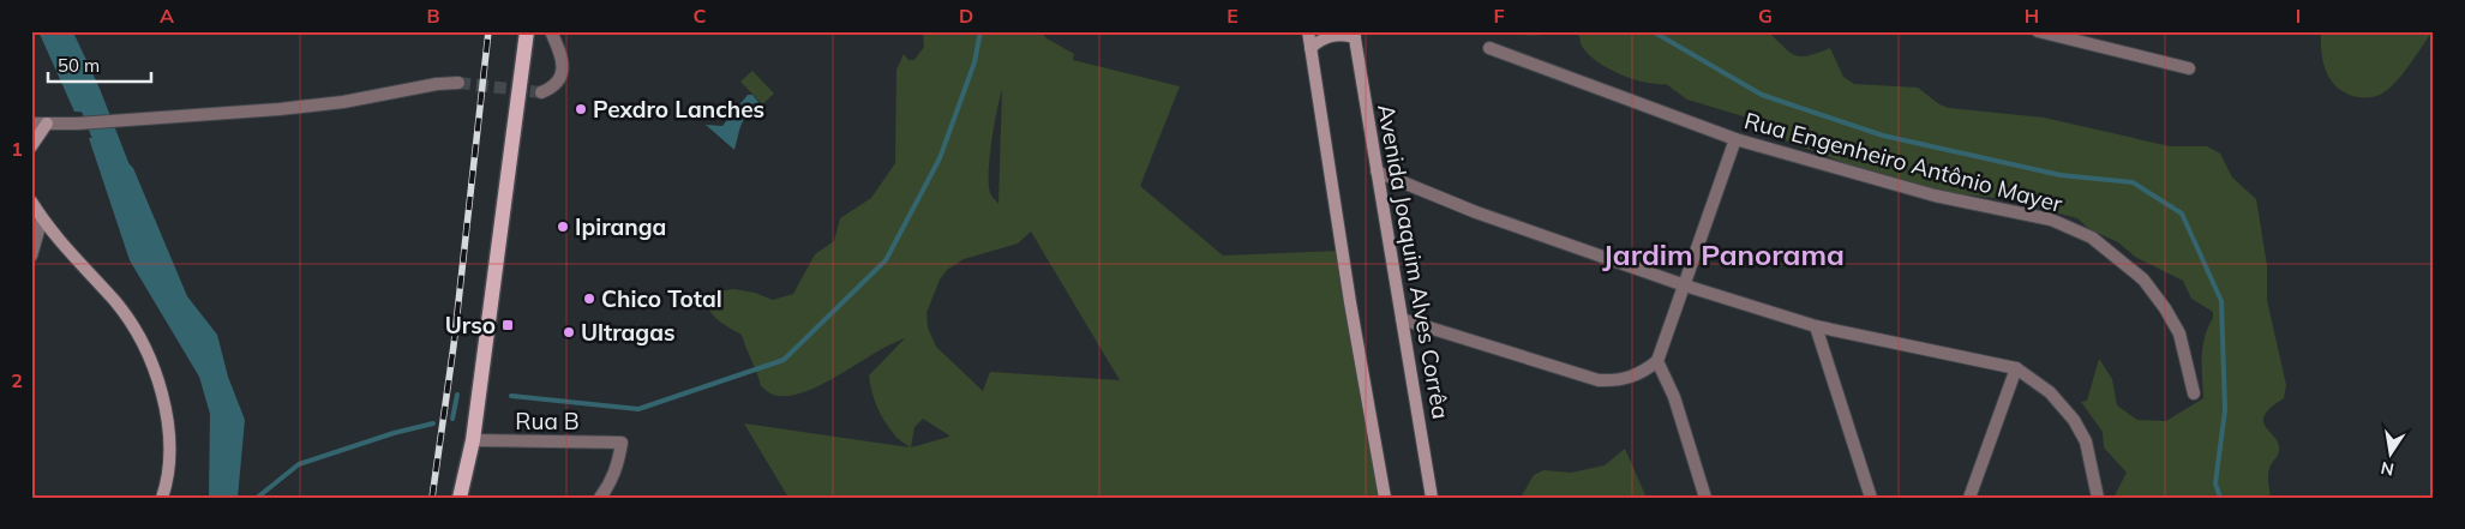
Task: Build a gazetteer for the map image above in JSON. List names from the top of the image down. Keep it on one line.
{"streets":{"main road":["Avenida Joaquim Alves Corrêa"],"street":["Rua Engenheiro Antônio Mayer","Rua B"]},"districts":["Jardim Panorama"],"places":{"other":["Pexdro Lanches","Ipiranga","Chico Total","Ultragas"],"transit":["Urso"]},"scale_bar":"50 m","north":"bottom","grid":{"columns":["A","B","C","D","E","F","G","H","I"],"rows":["1","2"]}}
